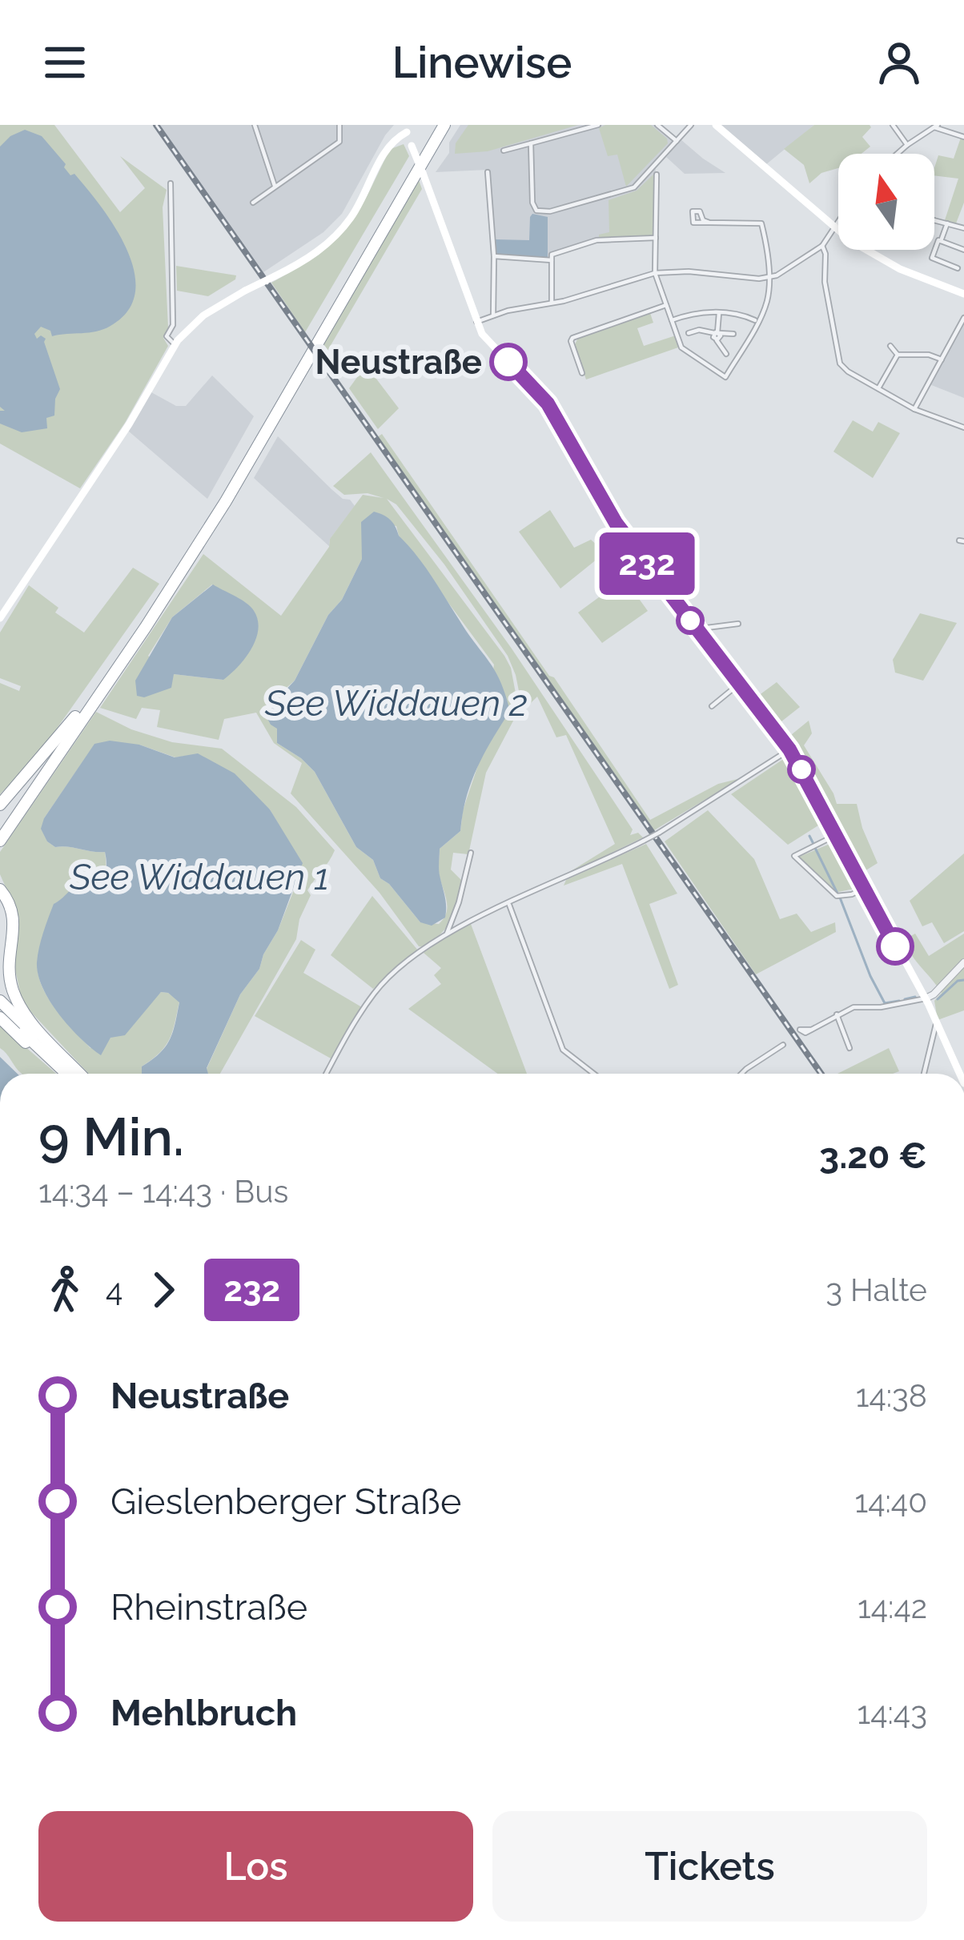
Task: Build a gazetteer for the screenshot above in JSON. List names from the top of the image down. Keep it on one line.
{"water":["See Widdauen 2","See Widdauen 1"],"places":["Neustraße"],"lines":["bus line 232"],"north":"top","page":{"header":"Linewise","on_map":"232","heading":["9 Min.","14:34 – 14:43 · Bus","3.20 €"],"legs":["4","232","3 Halte"],"list":[{"name":"Neustraße","value":"14:38"},{"name":"Gieslenberger Straße","value":"14:40"},{"name":"Rheinstraße","value":"14:42"},{"name":"Mehlbruch","value":"14:43"}],"buttons":["Los","Tickets"]}}
